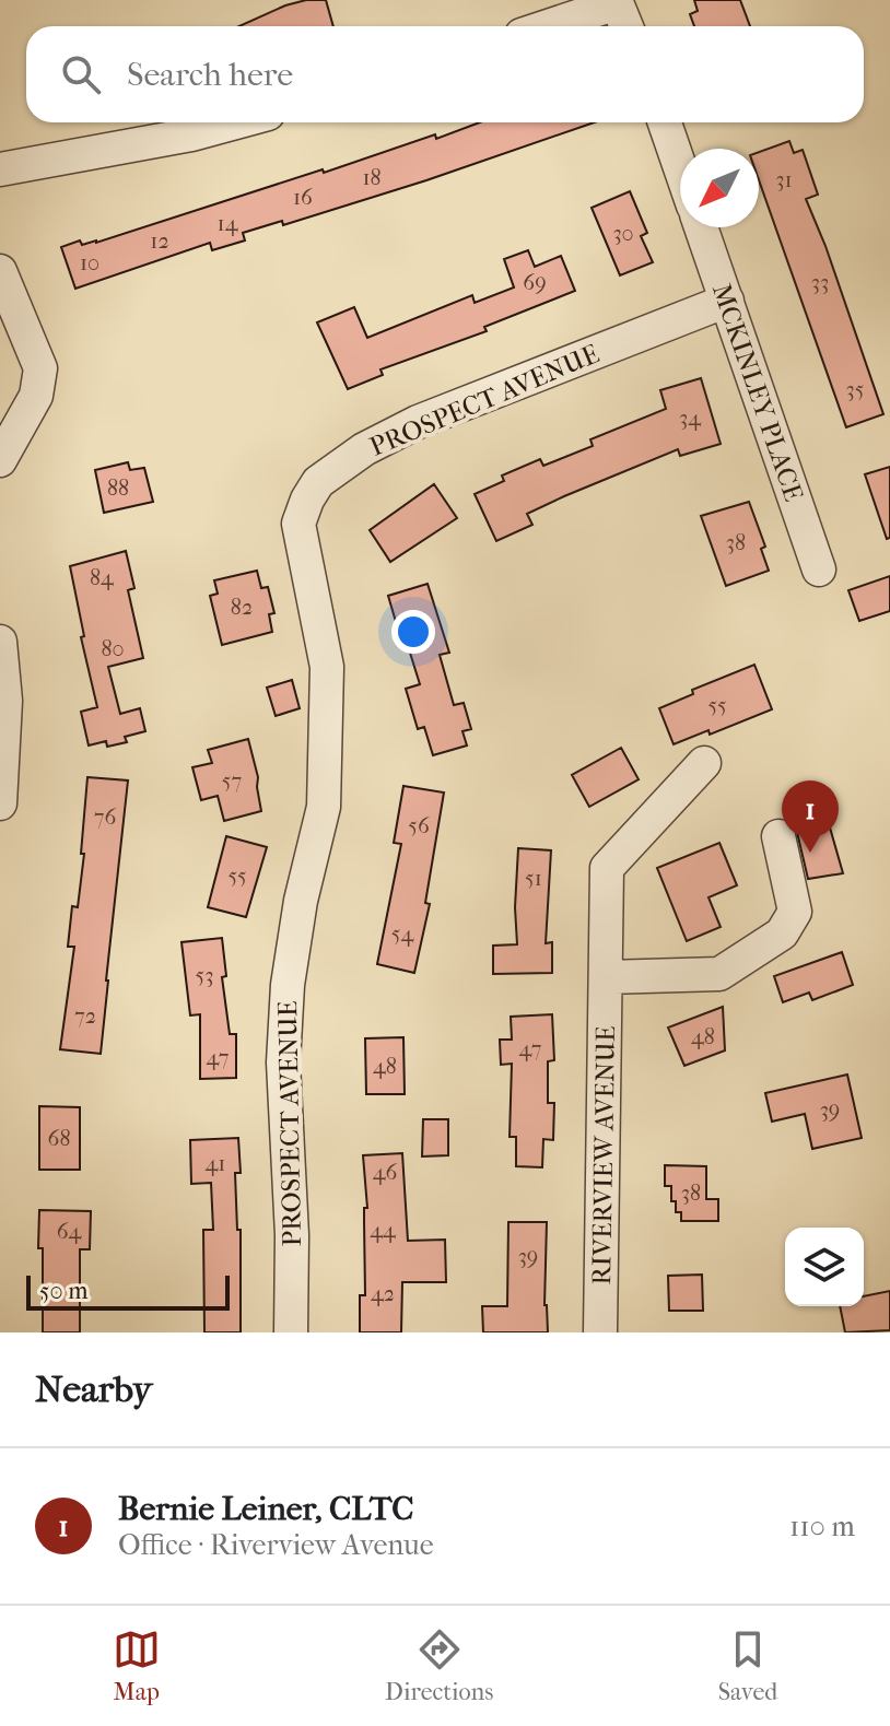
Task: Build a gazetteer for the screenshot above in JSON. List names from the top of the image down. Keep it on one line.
{"streets":{"street":["MCKINLEY PLACE","PROSPECT AVENUE","RIVERVIEW AVENUE"]},"crossings":[["MCKINLEY PLACE","PROSPECT AVENUE"]],"house_numbers":["18","31","16","14","30","12","10","69","33","35","34","88","38","84","82","80","55","57","76","56","55","51","54","53","72","48","47","47","48","39","68","41","46","38","44","64","39","42"],"scale_bar":"50 m","north":"bottom left","page":{"search":"Search here","pins":"1","scale":"50 m","heading":"Nearby","list":[{"mark":"1","name":"Bernie Leiner, CLTC","note":"Office · Riverview Avenue","value":"110 m"}],"nav":["Map","Directions","Saved"]}}
